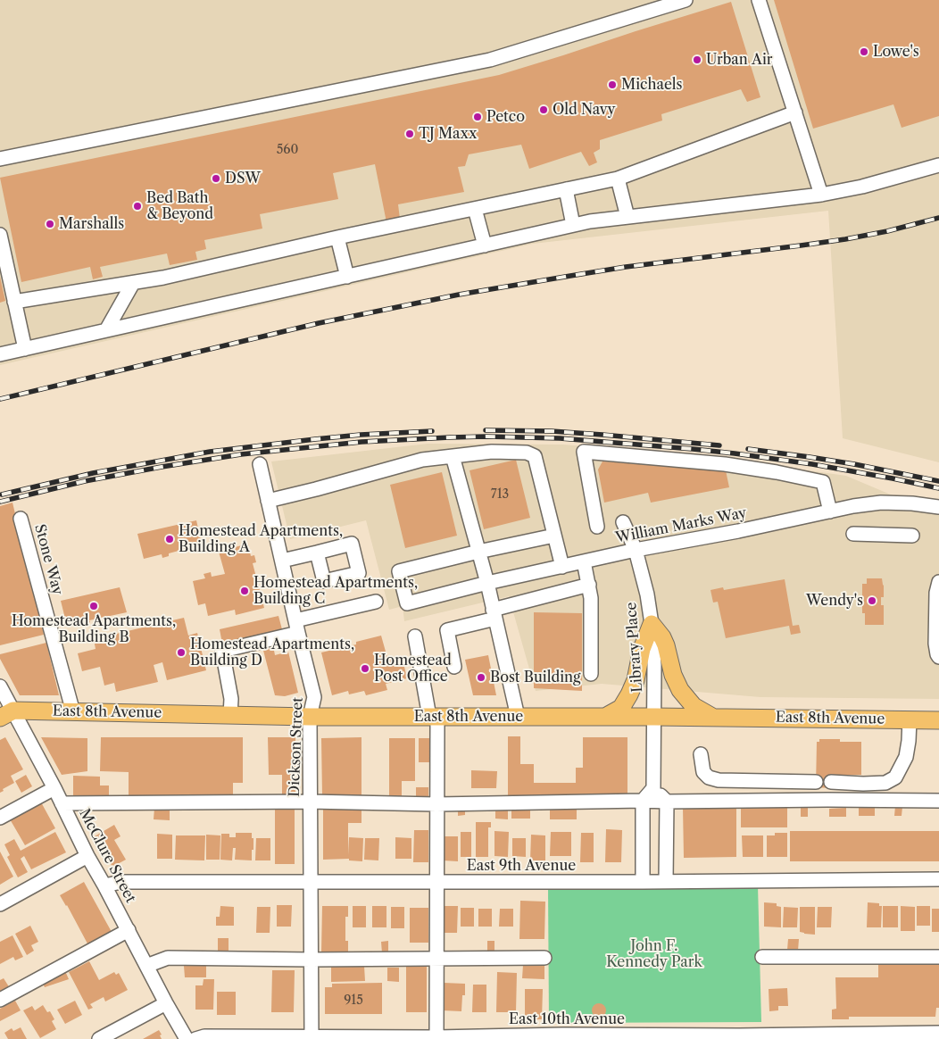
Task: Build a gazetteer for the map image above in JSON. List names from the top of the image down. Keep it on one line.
{"streets":{"main road":["East 8th Avenue"],"street":["William Marks Way","Stone Way","Library Place","Dickson Street","McClure Street","East 9th Avenue","East 10th Avenue"]},"crossings":[["William Marks Way","Library Place"],["Stone Way","East 8th Avenue"],["Library Place","East 8th Avenue"],["East 8th Avenue","Dickson Street"],["East 8th Avenue","McClure Street"],["Dickson Street","East 9th Avenue"],["Dickson Street","East 10th Avenue"],["McClure Street","East 9th Avenue"]],"parks":["John F. Kennedy Park"],"places":["Lowe's","Urban Air","Michaels","Old Navy","Petco","TJ Maxx","DSW","Bed Bath & Beyond","Marshalls","Homestead Apartments, Building A","Homestead Apartments, Building C","Wendy's","Homestead Apartments, Building B","Homestead Apartments, Building D","Homestead Post Office","Bost Building"],"house_numbers":["560","713","915"]}
